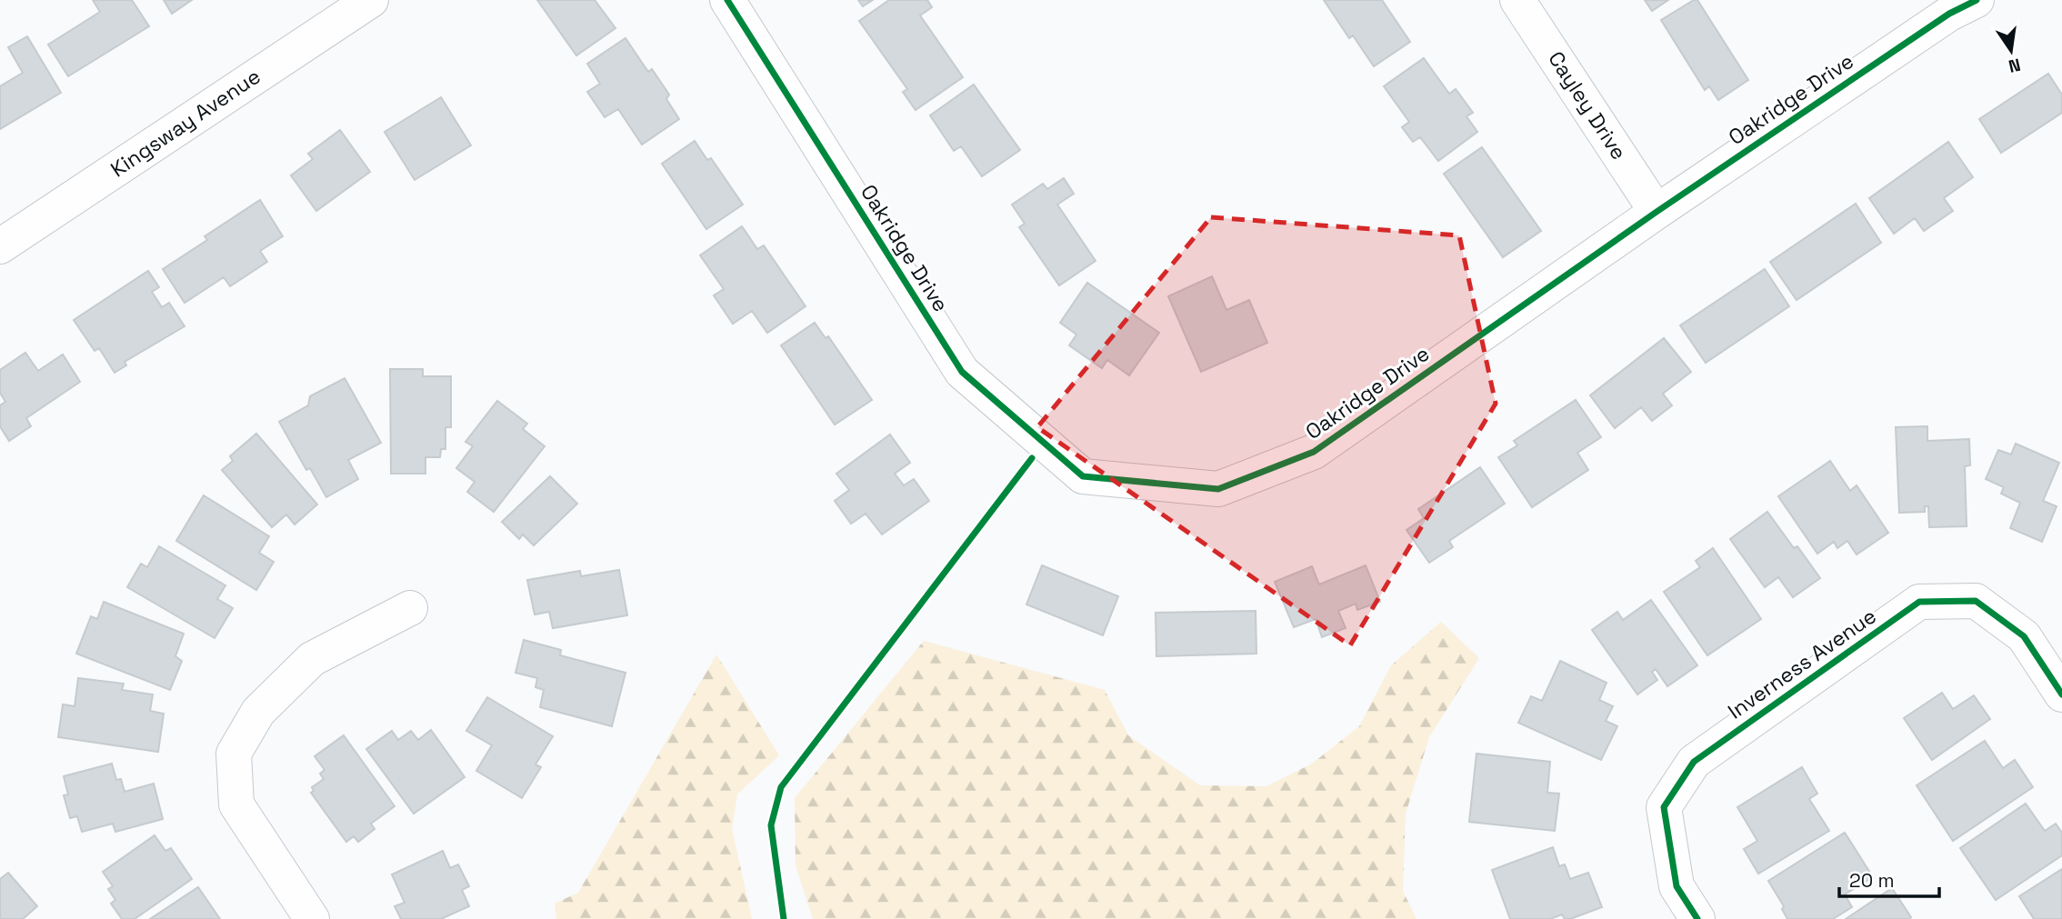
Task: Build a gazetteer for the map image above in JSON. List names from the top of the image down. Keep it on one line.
{"streets":{"street":["Oakridge Drive","Cayley Drive","Kingsway Avenue","Inverness Avenue"]},"crossings":[["Oakridge Drive","Cayley Drive"]],"scale_bar":"20 m","north":"bottom"}
